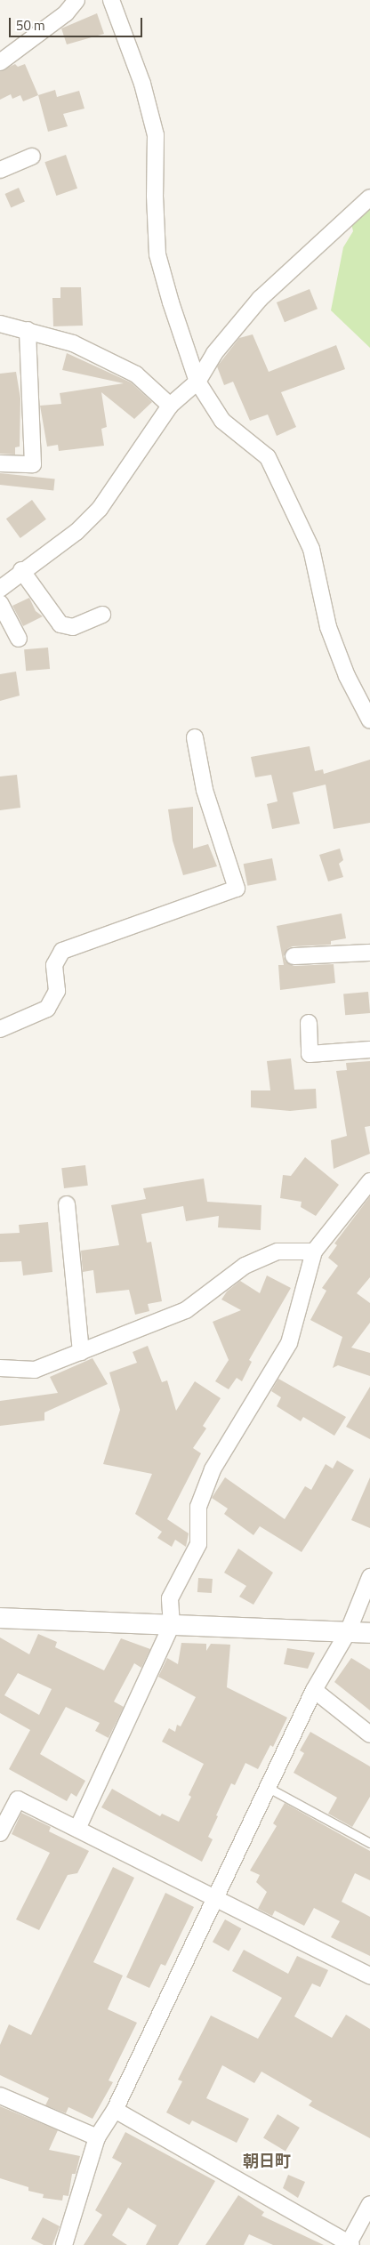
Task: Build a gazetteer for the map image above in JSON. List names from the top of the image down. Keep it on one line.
{"districts":["朝日町"],"scale_bar":"50 m"}
